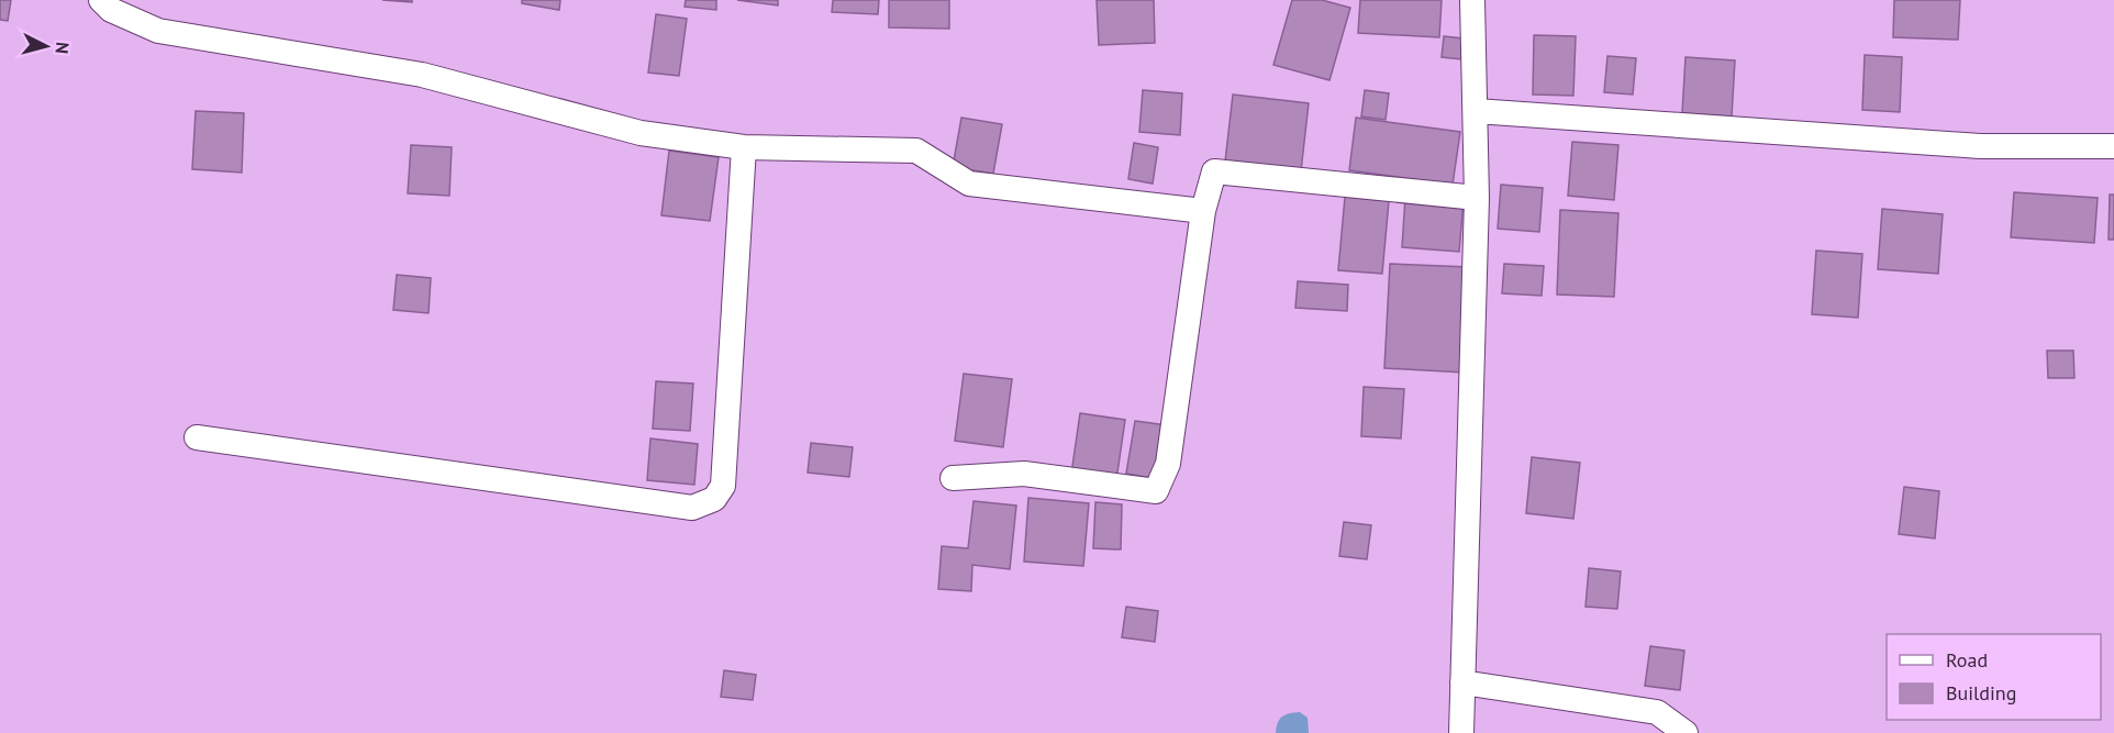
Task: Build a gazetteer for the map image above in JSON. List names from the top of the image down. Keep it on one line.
{"legend":["Road","Building"],"north":"right"}
